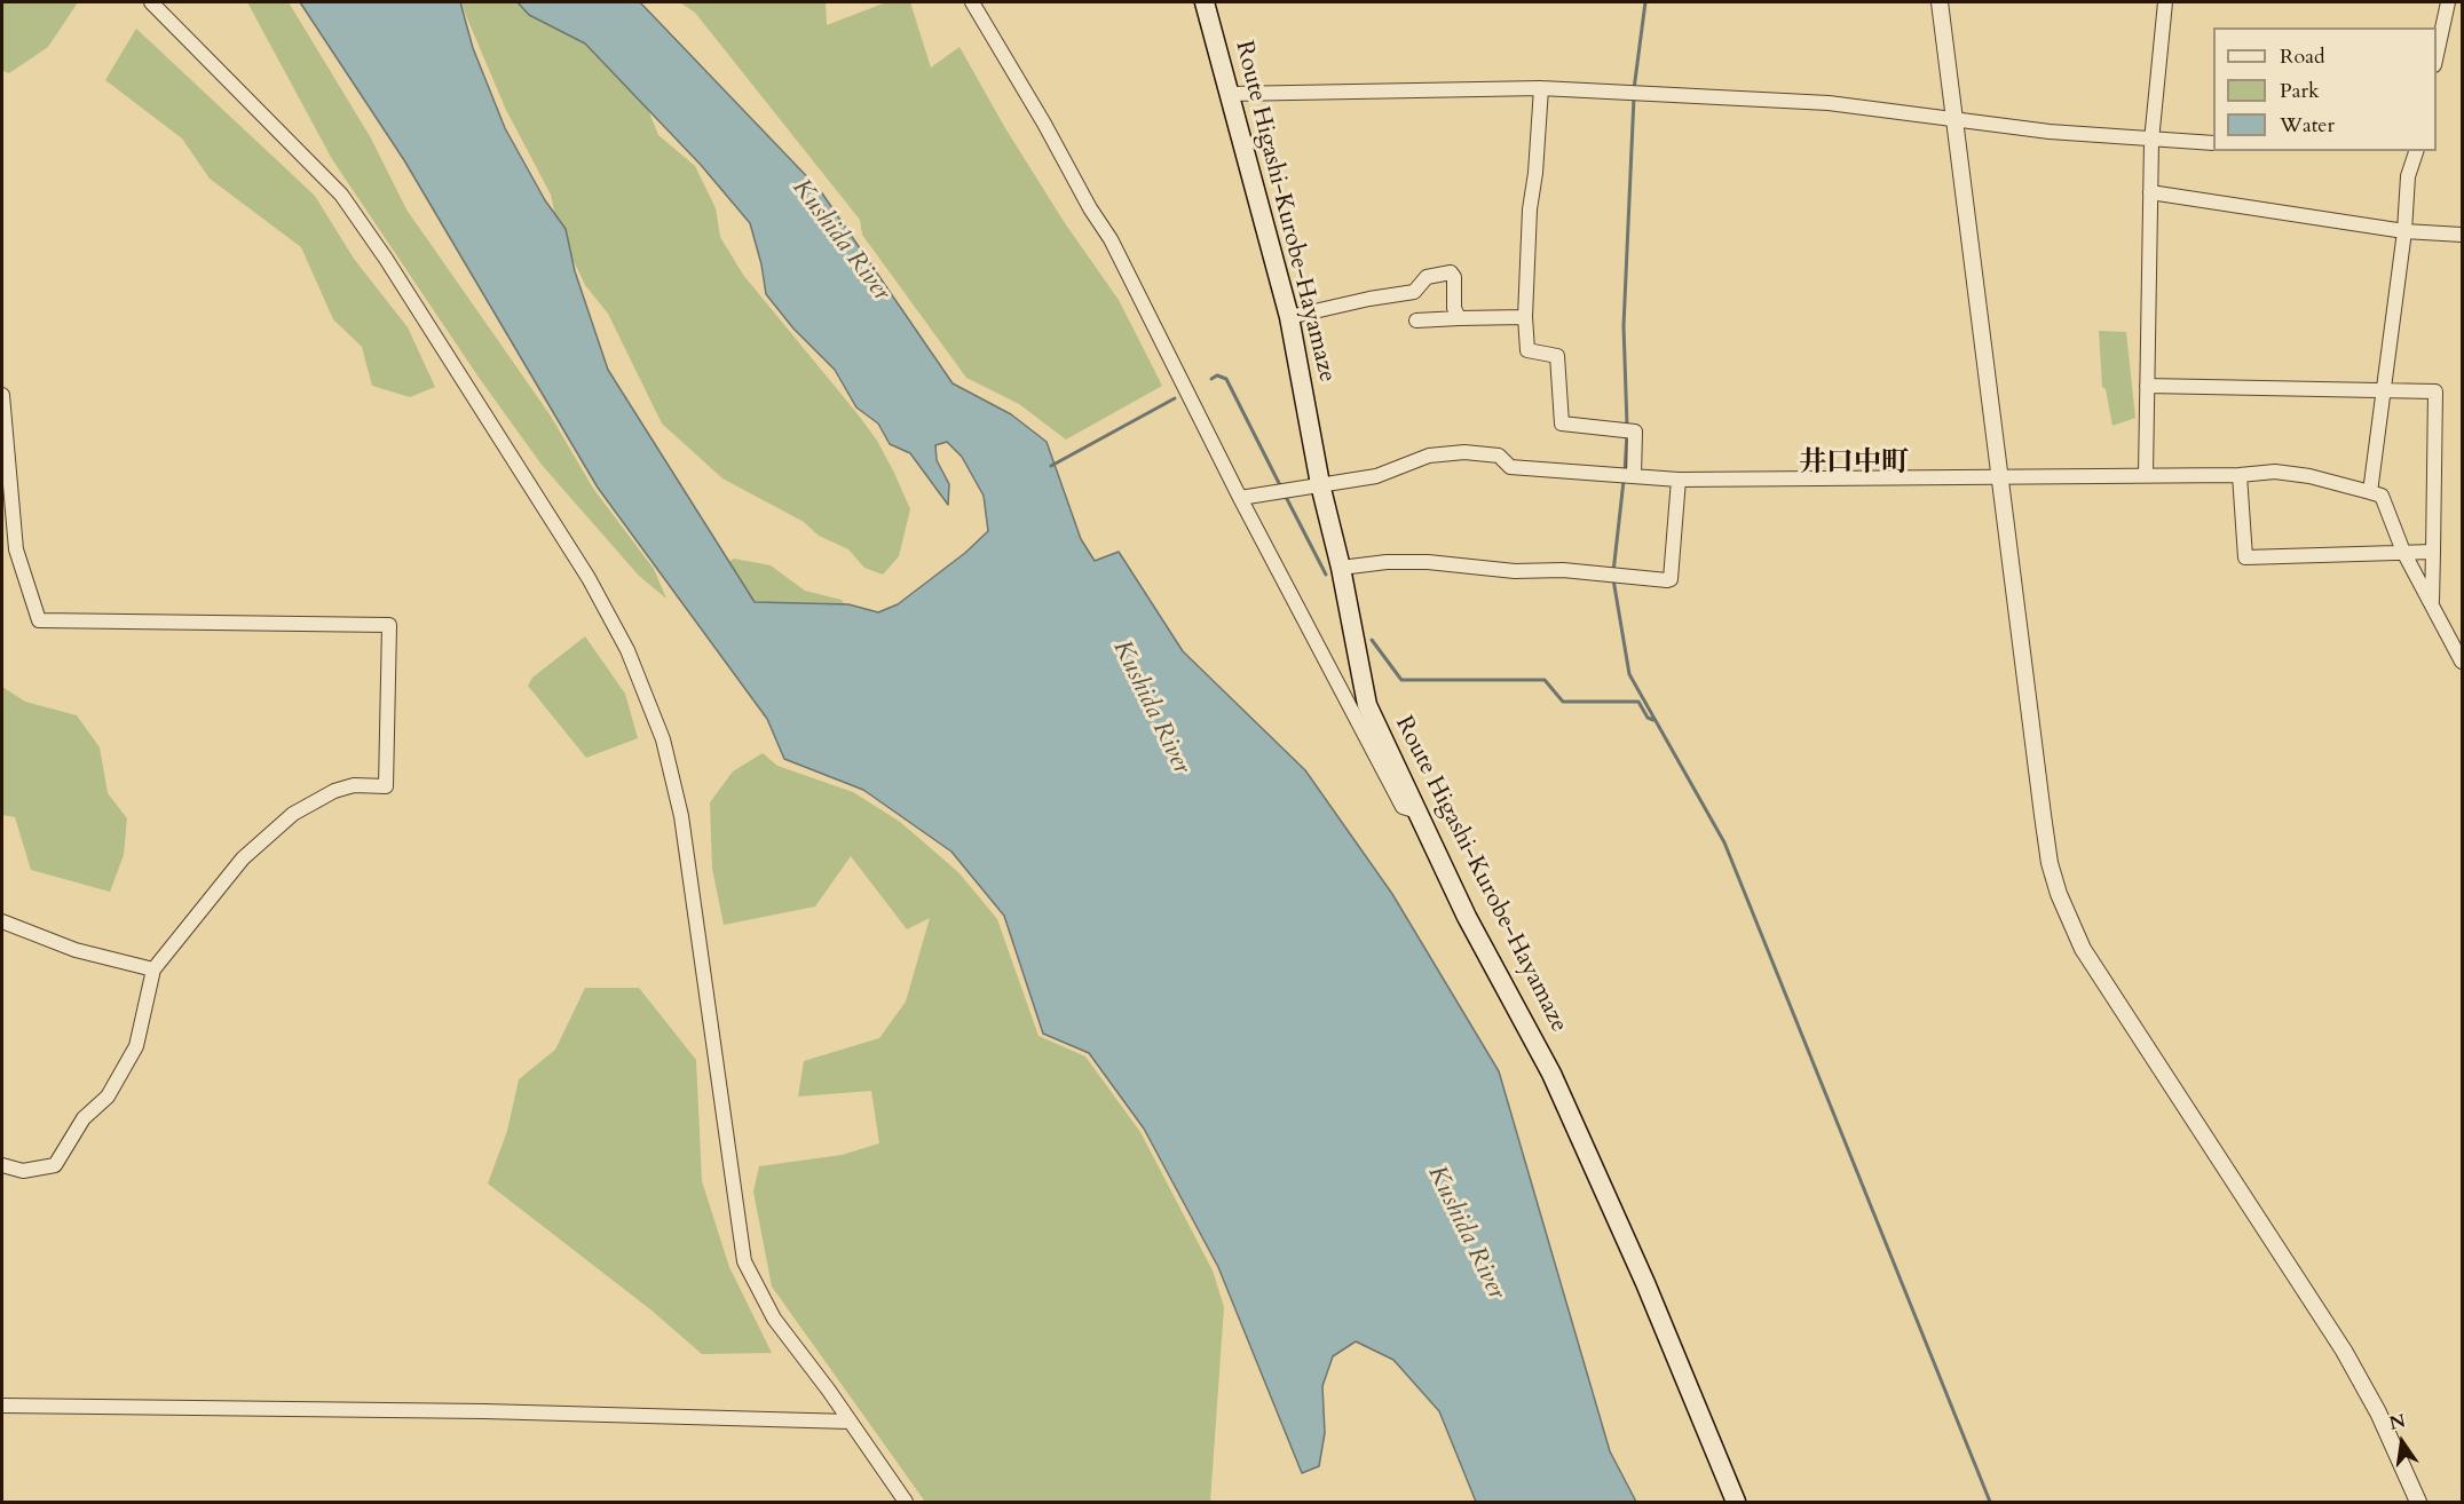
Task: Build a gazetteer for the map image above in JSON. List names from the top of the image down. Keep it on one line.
{"streets":{"main road":["Route Higashi-Kurobe-Hayamaze"]},"districts":["井口中町"],"water":["Kushida River"],"legend":["Road","Park","Water"],"north":"top"}
